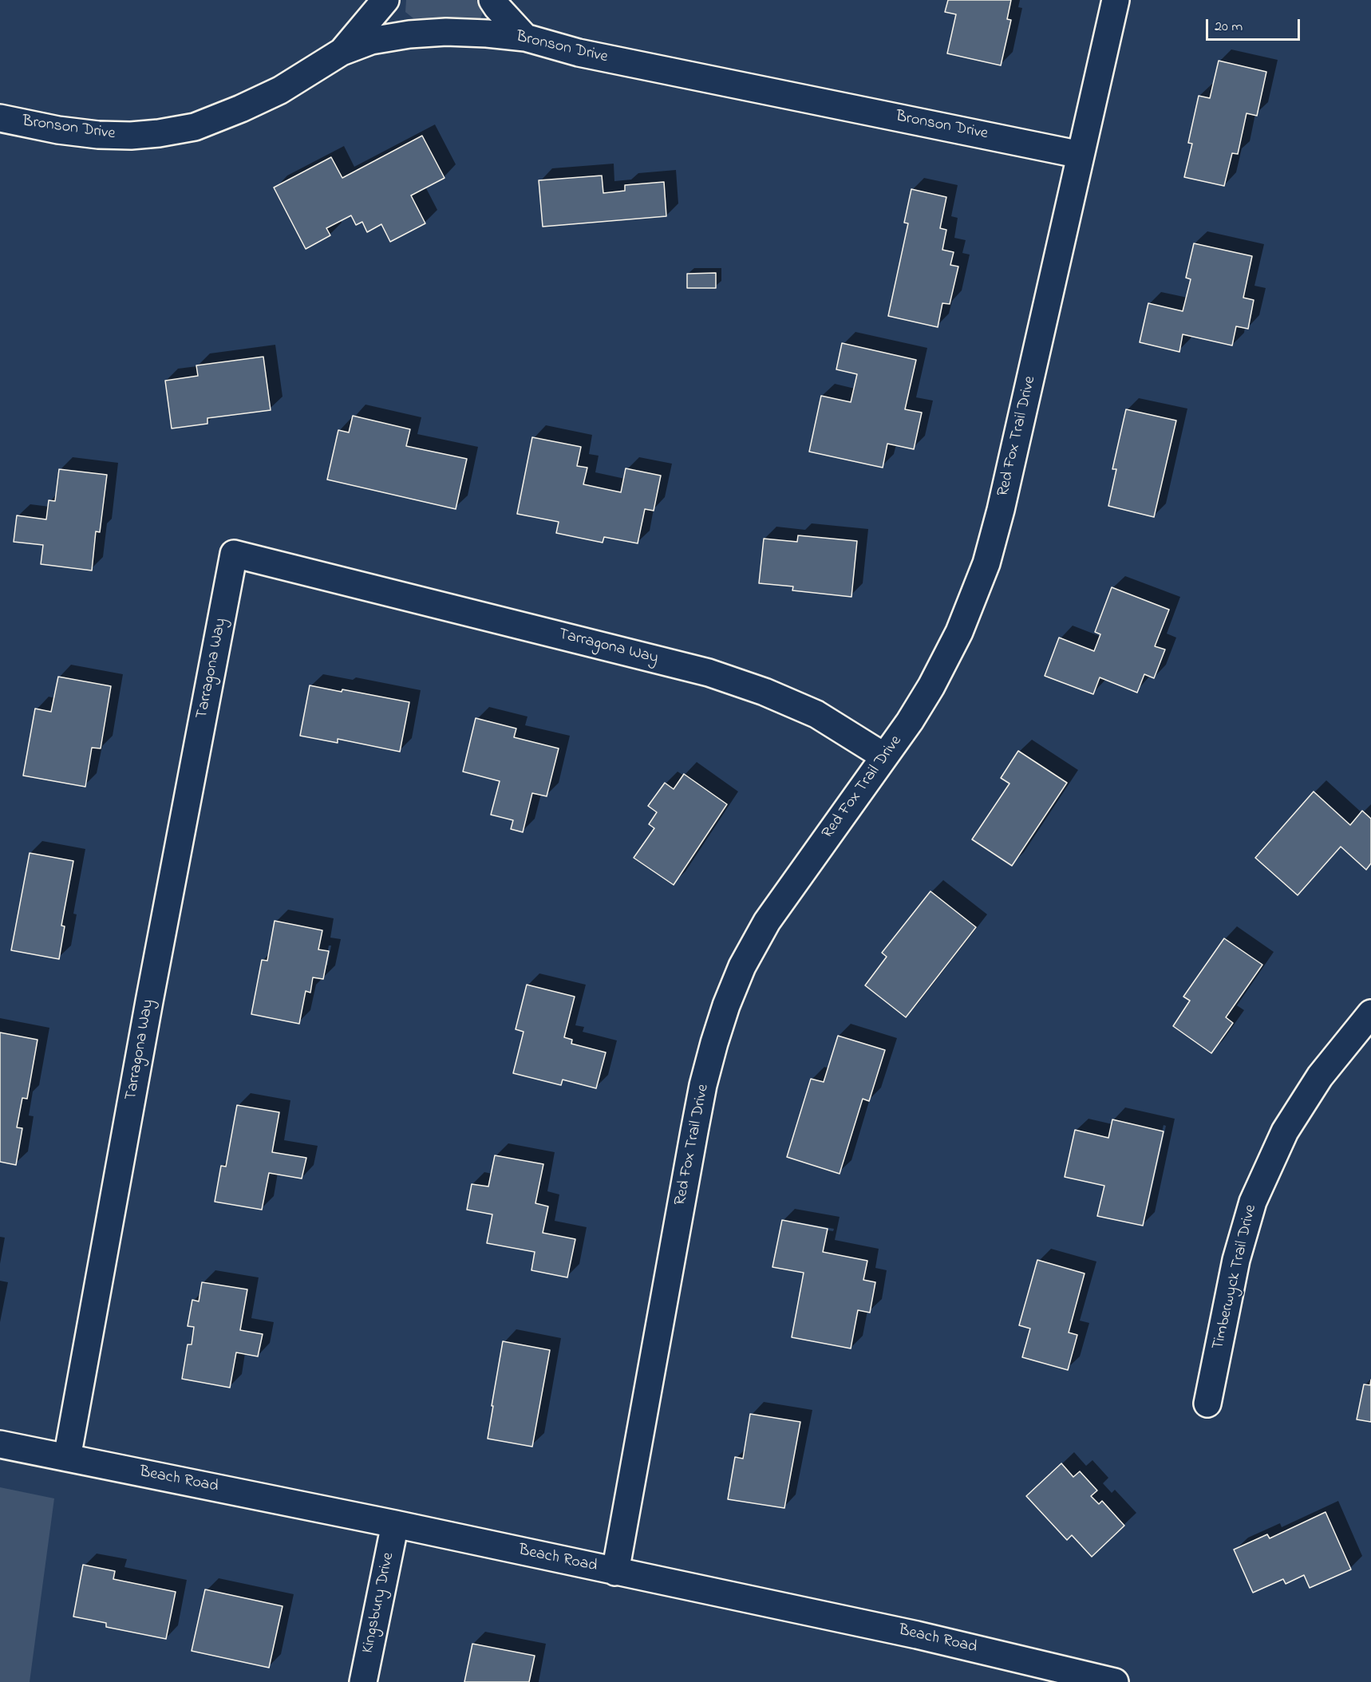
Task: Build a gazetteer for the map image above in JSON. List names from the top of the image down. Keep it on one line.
{"streets":{"street":["Bronson Drive","Red Fox Trail Drive","Tarragona Way","Timberwyck Trail Drive","Beach Road","Kingsbury Drive"]},"crossings":[["Bronson Drive","Red Fox Trail Drive"],["Red Fox Trail Drive","Tarragona Way"],["Red Fox Trail Drive","Beach Road"],["Tarragona Way","Beach Road"],["Beach Road","Kingsbury Drive"]],"scale_bar":"20 m"}
